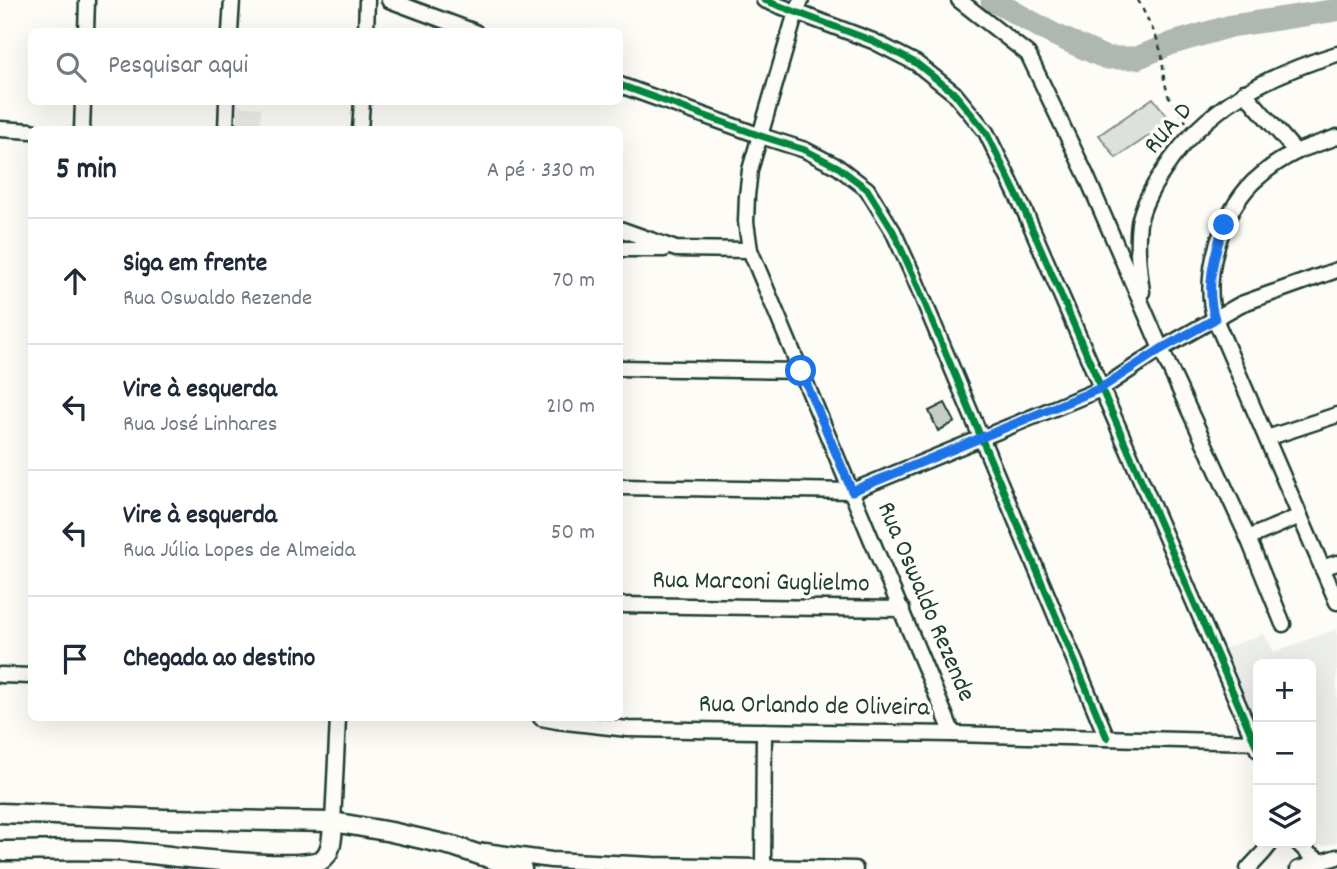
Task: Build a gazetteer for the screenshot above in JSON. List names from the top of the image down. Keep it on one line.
{"streets":{"street":["RUA D","Rua Marconi Guglielmo","Rua Oswaldo Rezende","Rua Orlando de Oliveira"]},"crossings":[["Rua Marconi Guglielmo","Rua Oswaldo Rezende"],["Rua Oswaldo Rezende","Rua Orlando de Oliveira"]],"page":{"search":"Pesquisar aqui","heading":["5 min","A pé · 330 m"],"list":[["Siga em frente","Rua Oswaldo Rezende","70 m"],["Vire à esquerda","Rua José Linhares","210 m"],["Vire à esquerda","Rua Júlia Lopes de Almeida","50 m"],"Chegada ao destino"],"map_buttons":["+","−"]}}
